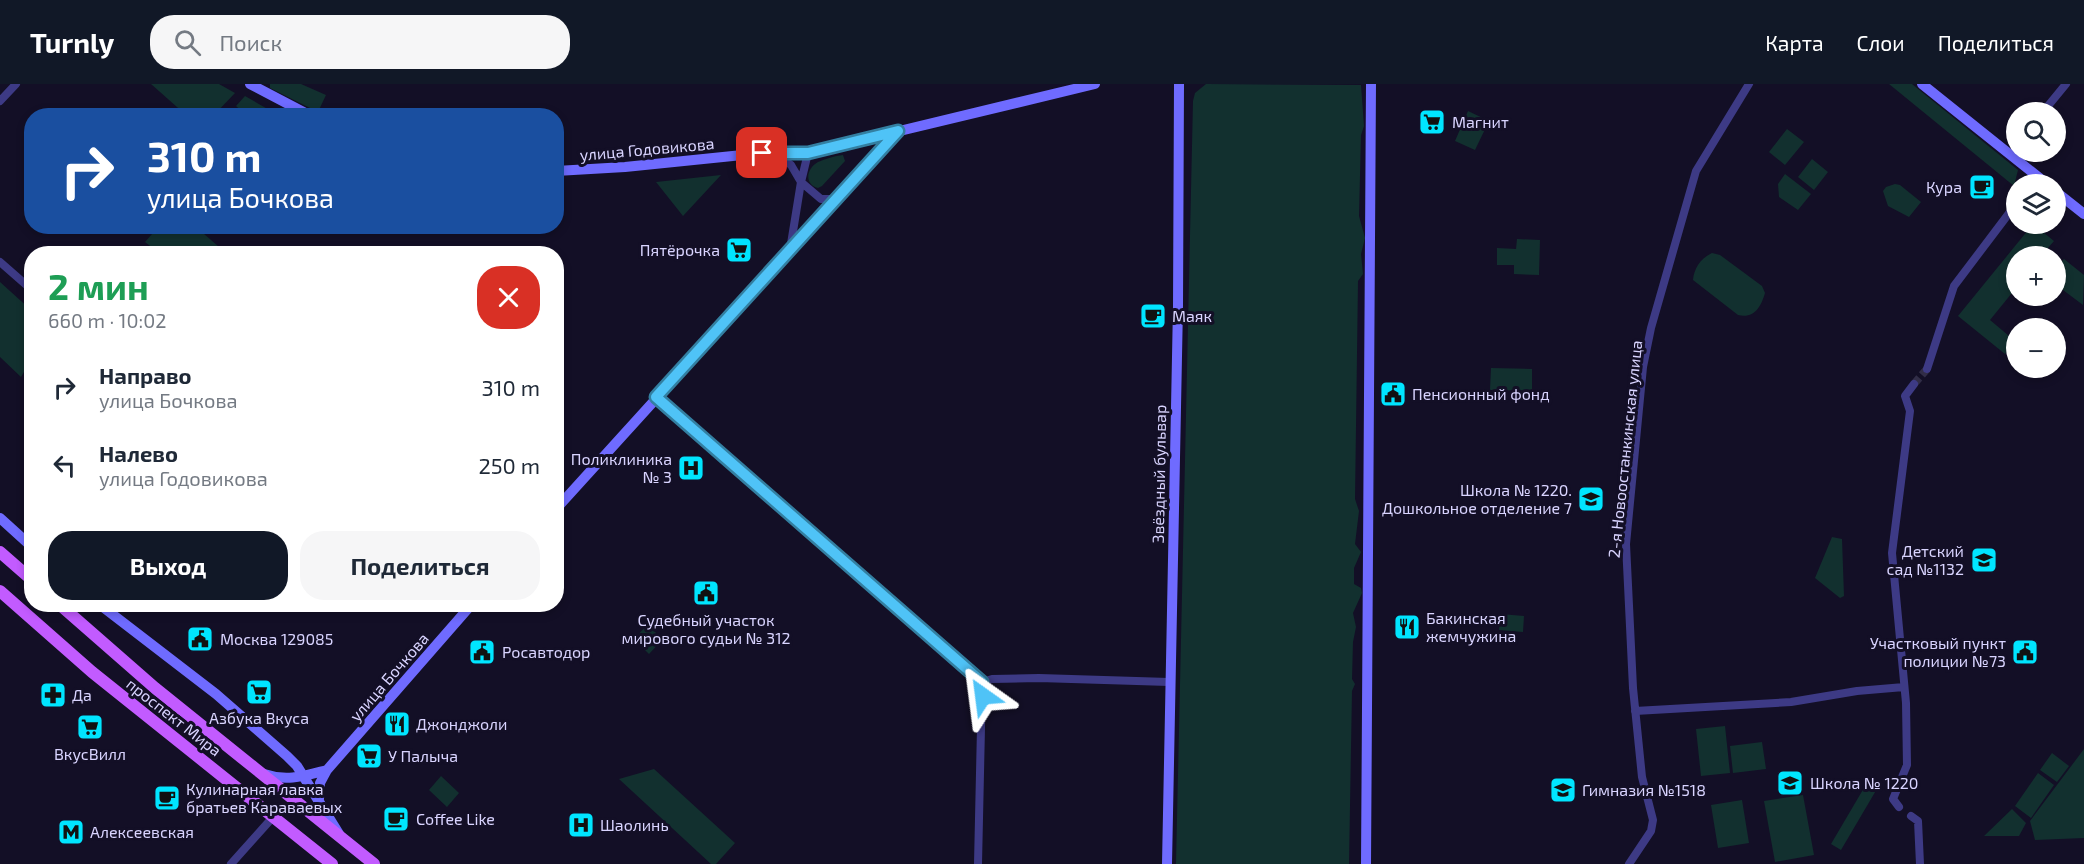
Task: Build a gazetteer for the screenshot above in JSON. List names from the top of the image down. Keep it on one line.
{"streets":{"main road":["проспект Мира"],"street":["улица Годовикова","2-я Новоостанкинская улица","Звёздный бульвар","улица Бочкова"]},"places":{"supermarket":["Магнит","Пятёрочка","Азбука Вкуса","ВкусВилл","У Палыча"],"cafe":["Кура","Маяк","Кулинарная лавка братьев Караваевых","Coffee Like"],"public building":["Пенсионный фонд","Судебный участок мирового судьи № 312","Москва 129085","Росавтодор","Участковый пункт полиции №73"],"hospital":["Поликлиника № 3","Шаолинь"],"school or university":["Школа № 1220. Дошкольное отделение 7","Детский сад №1132","Школа № 1220","Гимназия №1518"],"restaurant":["Бакинская жемчужина","Джонджоли"],"pharmacy":["Да"],"metro station":["Алексеевская"]},"page":{"header":"Turnly","search":"Поиск","nav":["Карта","Слои","Поделиться"],"map_buttons":["+","−"],"turn":["310 m","улица Бочкова"],"heading":["2 мин","660 m · 10:02"],"list":[{"name":"Направо","note":"улица Бочкова","value":"310 m"},{"name":"Налево","note":"улица Годовикова","value":"250 m"}],"buttons":["Выход","Поделиться"]}}
